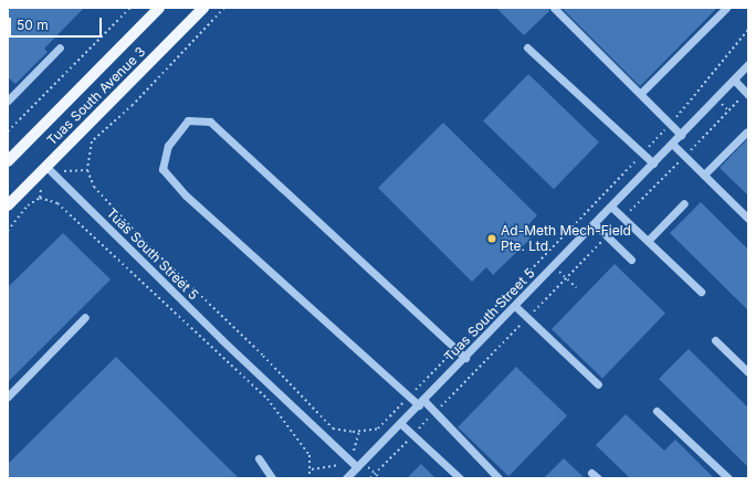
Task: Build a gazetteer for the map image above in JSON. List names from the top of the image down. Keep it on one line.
{"streets":{"main road":["Tuas South Avenue 3"],"street":["Tuas South Street 5"]},"crossings":[["Tuas South Avenue 3","Tuas South Street 5"]],"places":["Ad-Meth Mech-Field Pte. Ltd."],"scale_bar":"50 m"}
